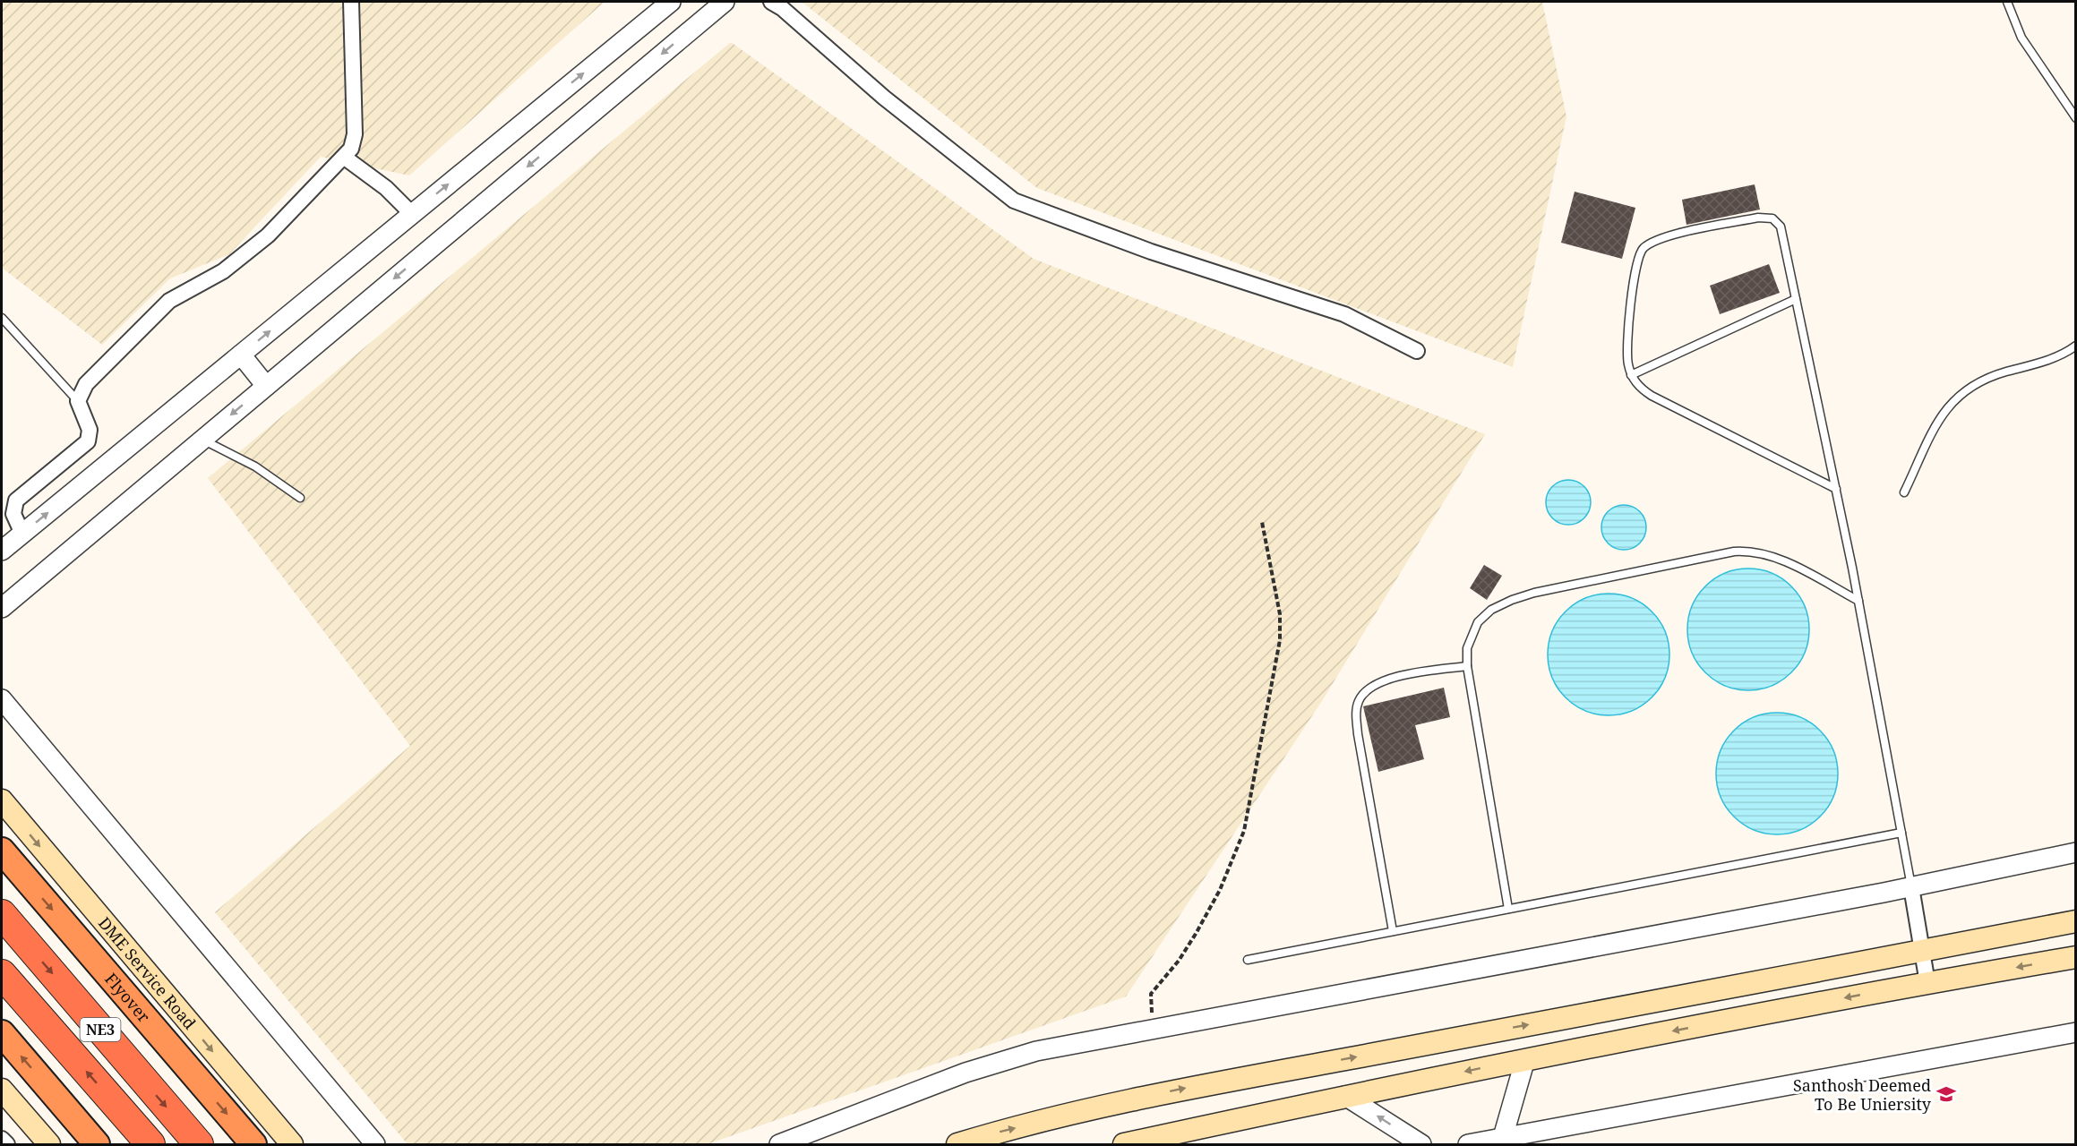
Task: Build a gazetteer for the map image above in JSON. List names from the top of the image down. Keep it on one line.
{"streets":{"highway":["Flyover","NE3"],"main road":["DME Service Road"]},"one_way":["DME Service Road"],"places":{"school or university":["Santhosh Deemed To Be Uniersity"]}}
